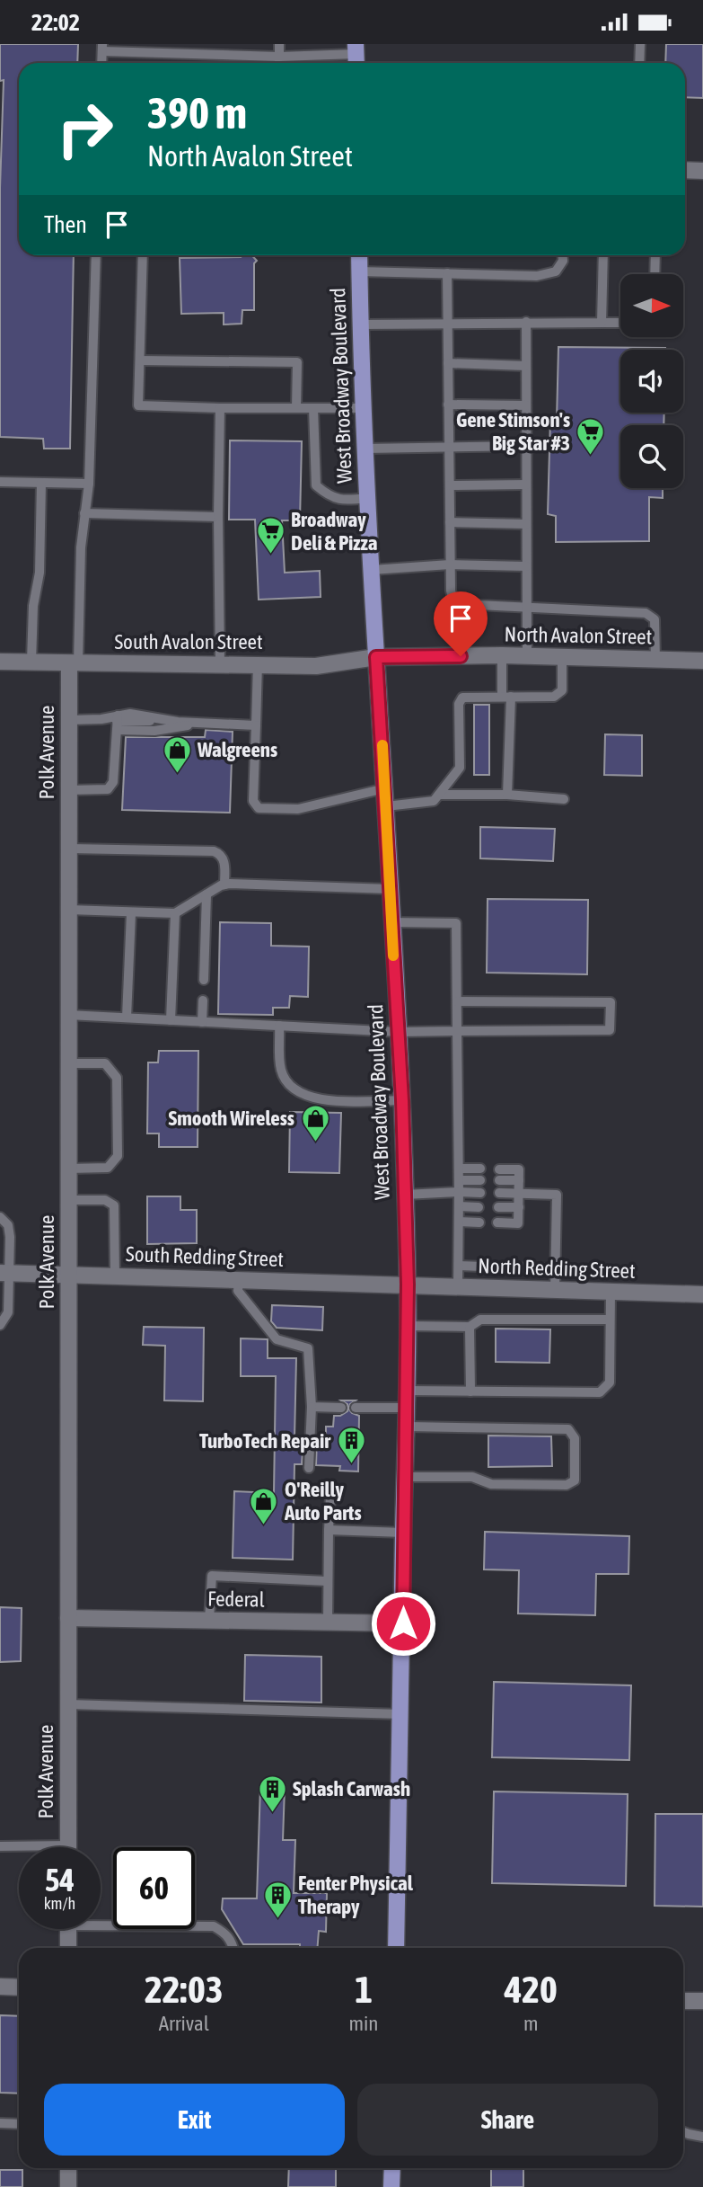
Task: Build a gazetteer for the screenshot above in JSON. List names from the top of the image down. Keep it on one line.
{"streets":{"main road":["West Broadway Boulevard"],"street":["North Avalon Street","South Avalon Street","Polk Avenue","South Redding Street","North Redding Street","Federal"]},"crossings":[["West Broadway Boulevard","North Avalon Street"],["West Broadway Boulevard","South Avalon Street"],["West Broadway Boulevard","South Redding Street"],["West Broadway Boulevard","North Redding Street"],["West Broadway Boulevard","Federal"],["North Avalon Street","South Avalon Street"],["South Avalon Street","Polk Avenue"],["Polk Avenue","South Redding Street"],["Polk Avenue","Federal"],["South Redding Street","North Redding Street"]],"places":{"supermarket":["Gene Stimson's Big Star #3","Broadway Deli & Pizza"],"shop":["Walgreens","Smooth Wireless","O'Reilly Auto Parts"],"building":["TurboTech Repair","Splash Carwash","Fenter Physical Therapy"]},"north":"right","page":{"status":"22:02","turn":["390 m","North Avalon Street"],"then":"Then","speed":"54 km/h","limit":"60","eta":["22:03","Arrival","1","min","420","m"],"buttons":["Exit","Share"]}}
